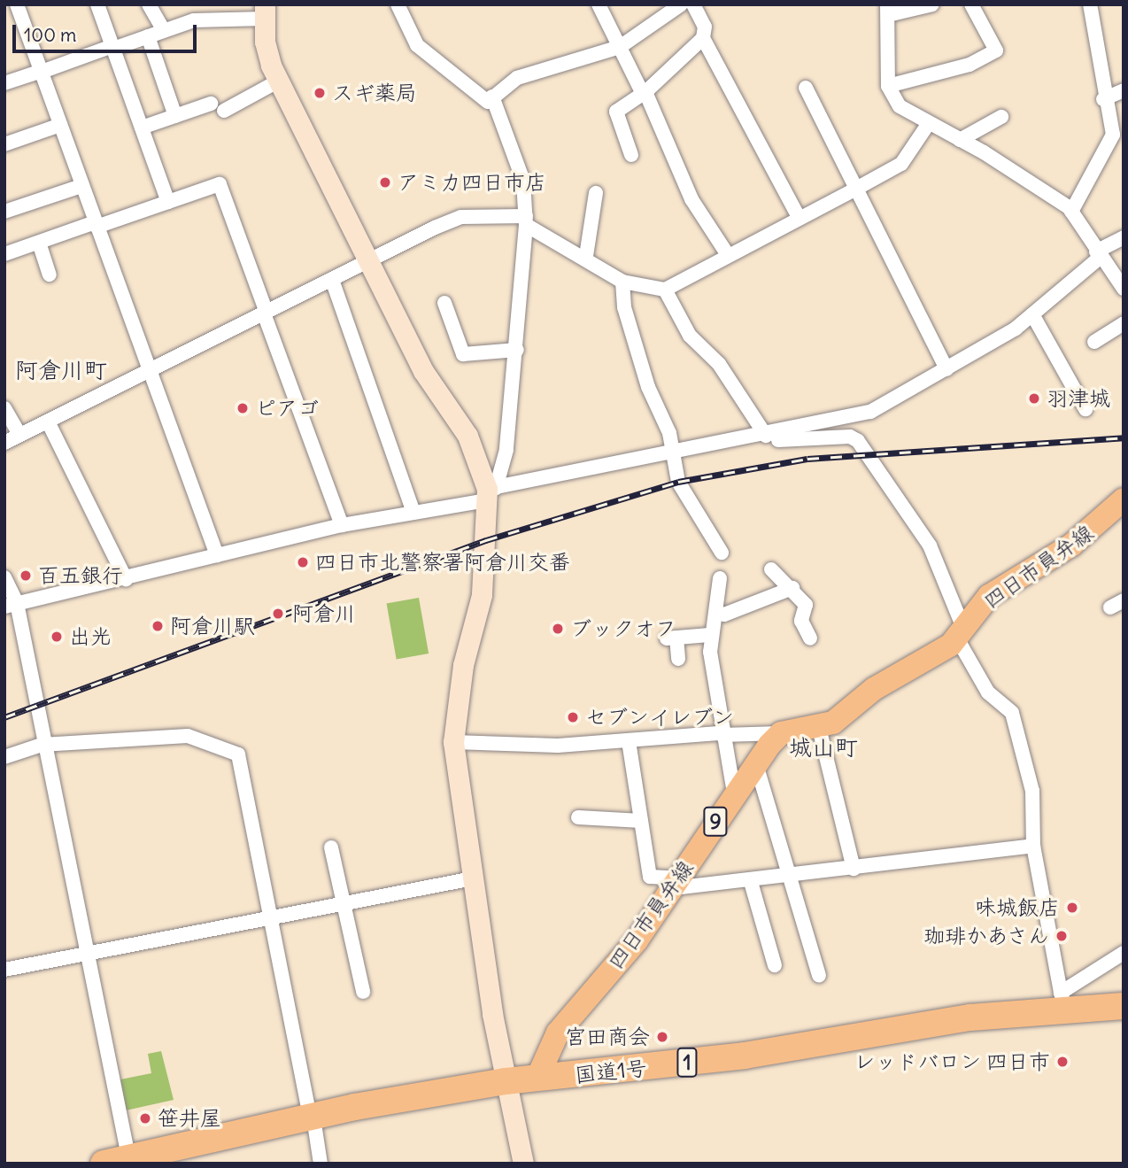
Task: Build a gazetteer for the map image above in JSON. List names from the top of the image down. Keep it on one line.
{"streets":{"highway":["1","国道1号"],"main road":["四日市員弁線","9"]},"crossings":[["四日市員弁線","国道1号"]],"districts":["阿倉川町","城山町"],"places":["スギ薬局","アミカ四日市店","羽津城","ピアゴ","四日市北警察署阿倉川交番","百五銀行","阿倉川","阿倉川駅","ブックオフ","出光","セブンイレブン","味城飯店","珈琲かあさん","宮田商会","レッドバロン 四日市","笹井屋"],"scale_bar":"100 m"}
